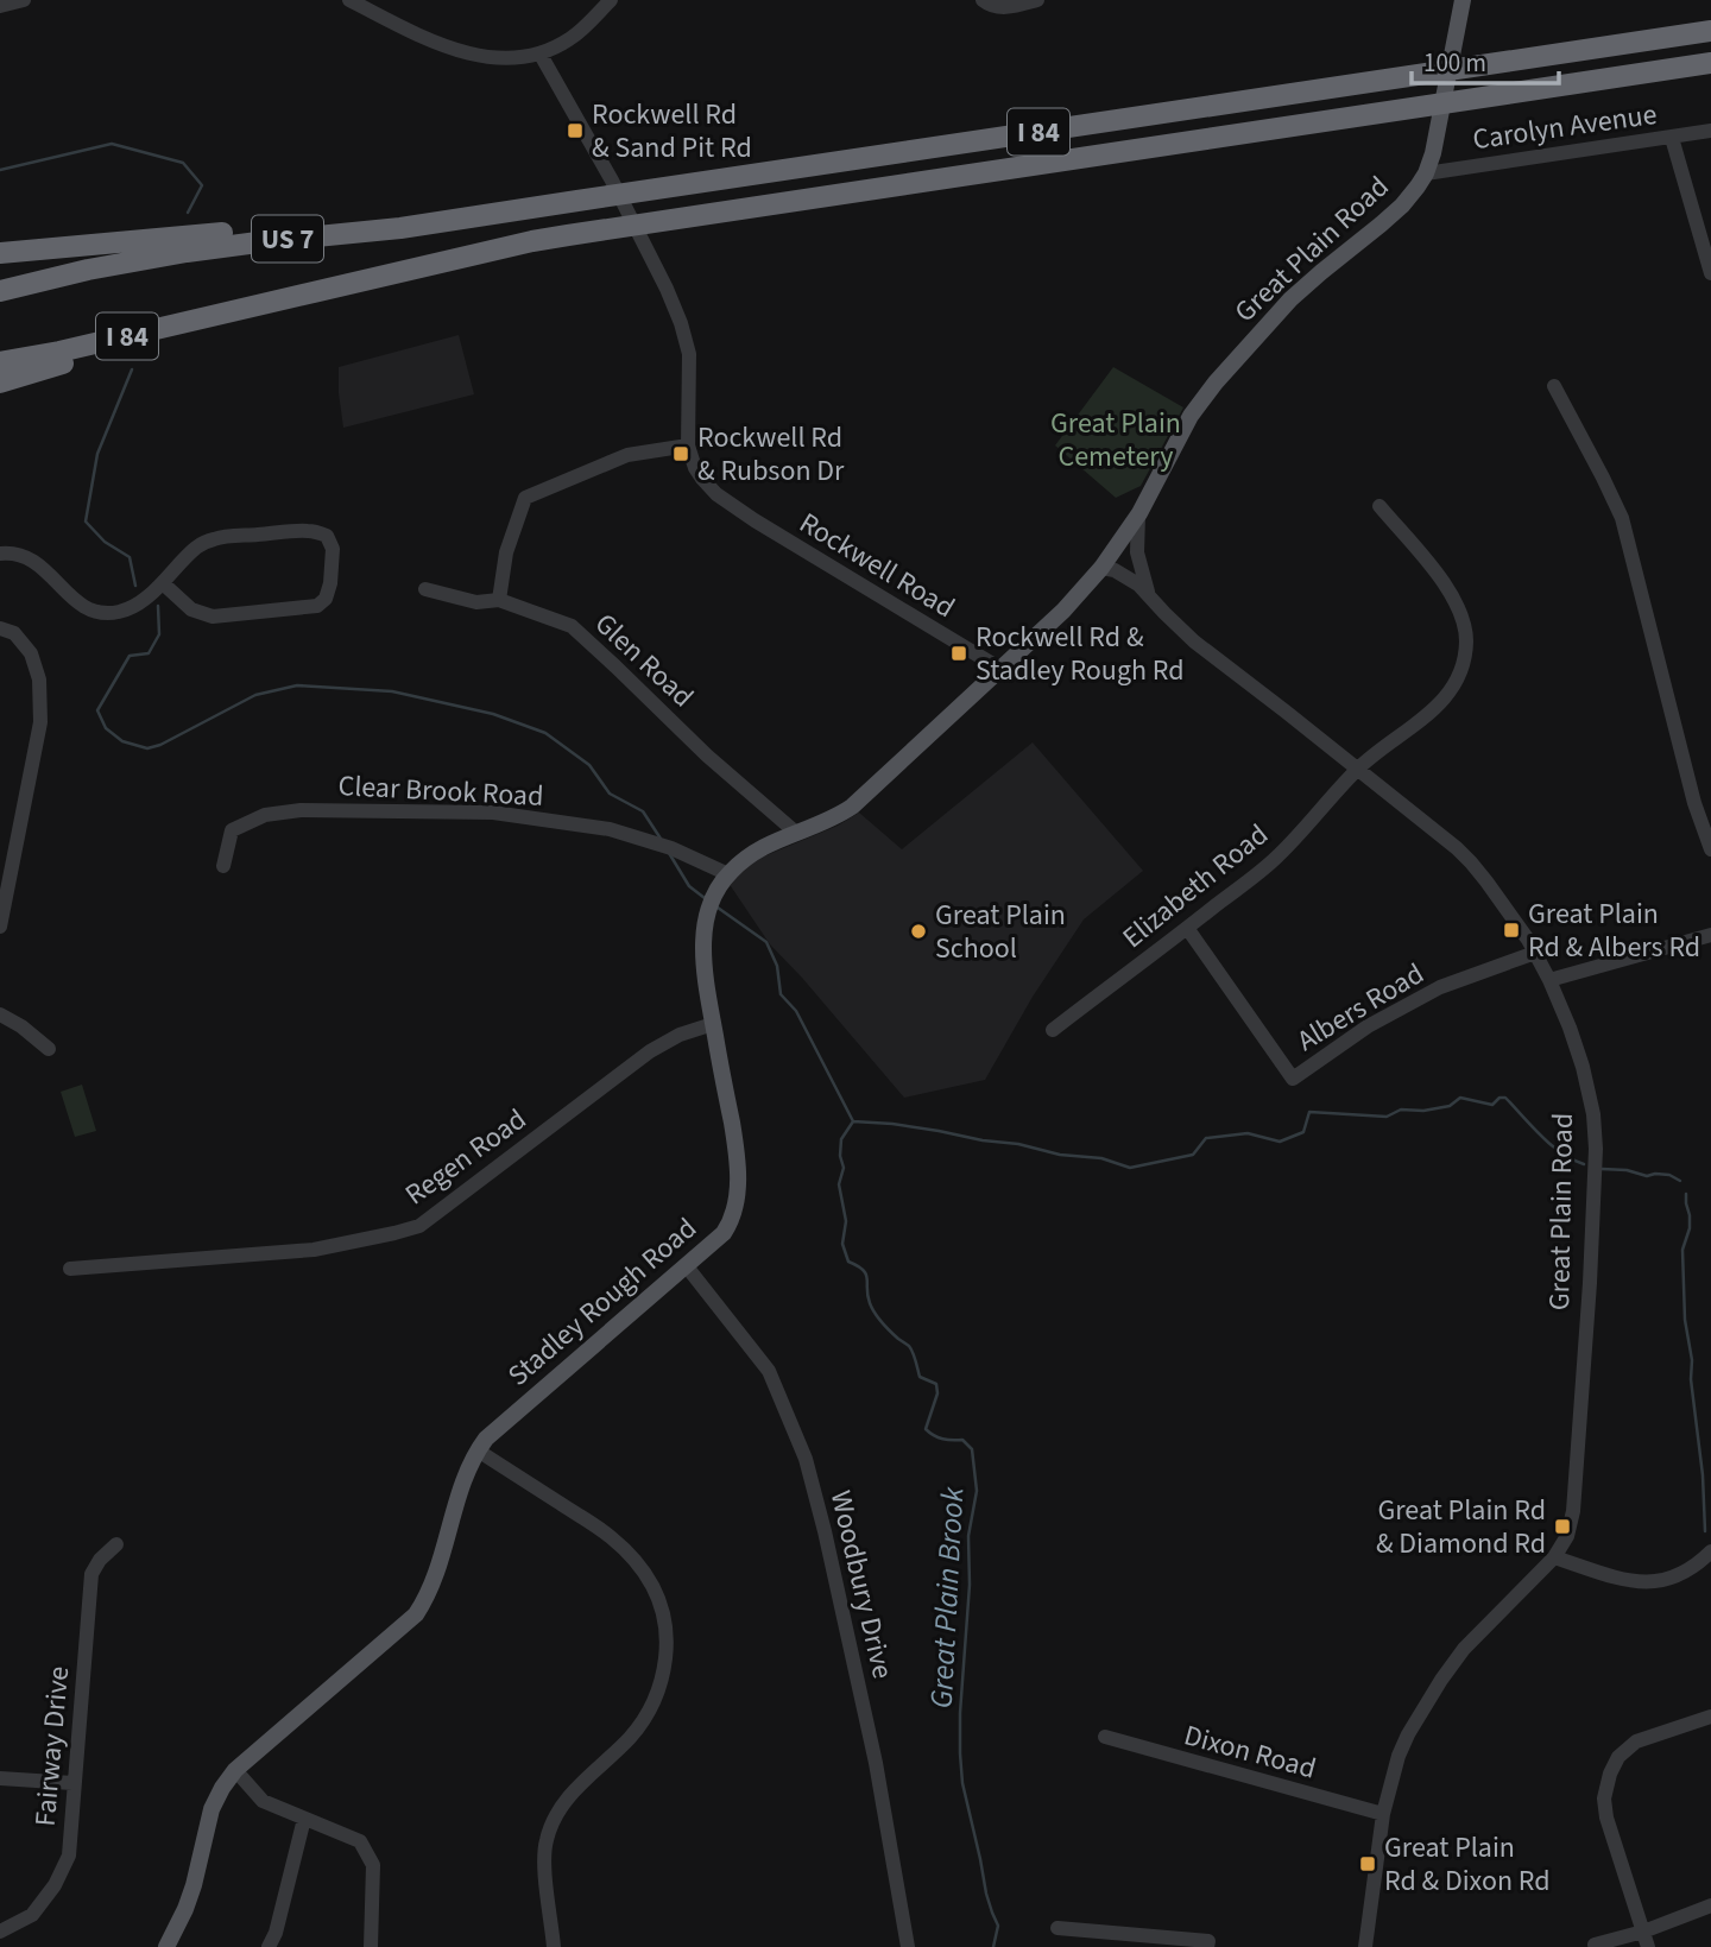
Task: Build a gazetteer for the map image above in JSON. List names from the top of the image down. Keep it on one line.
{"streets":{"highway":["I 84","US 7"],"main road":["Great Plain Road","Stadley Rough Road"],"street":["Carolyn Avenue","Rockwell Road","Glen Road","Clear Brook Road","Elizabeth Road","Albers Road","Regen Road","Woodbury Drive","Fairway Drive","Dixon Road"]},"crossings":[["Carolyn Avenue","Great Plain Road"],["I 84","US 7"],["Great Plain Road","Elizabeth Road"],["Great Plain Road","Albers Road"],["Great Plain Road","Stadley Rough Road"],["Great Plain Road","Dixon Road"],["Rockwell Road","Stadley Rough Road"],["Glen Road","Stadley Rough Road"],["Clear Brook Road","Stadley Rough Road"],["Elizabeth Road","Albers Road"],["Regen Road","Stadley Rough Road"],["Stadley Rough Road","Woodbury Drive"]],"water":["Great Plain Brook"],"parks":["Great Plain Cemetery"],"places":{"transit":["Rockwell Rd & Sand Pit Rd","Rockwell Rd & Rubson Dr","Rockwell Rd & Stadley Rough Rd","Great Plain Rd & Albers Rd","Great Plain Rd & Diamond Rd","Great Plain Rd & Dixon Rd"],"other":["Great Plain School"]},"scale_bar":"100 m"}
